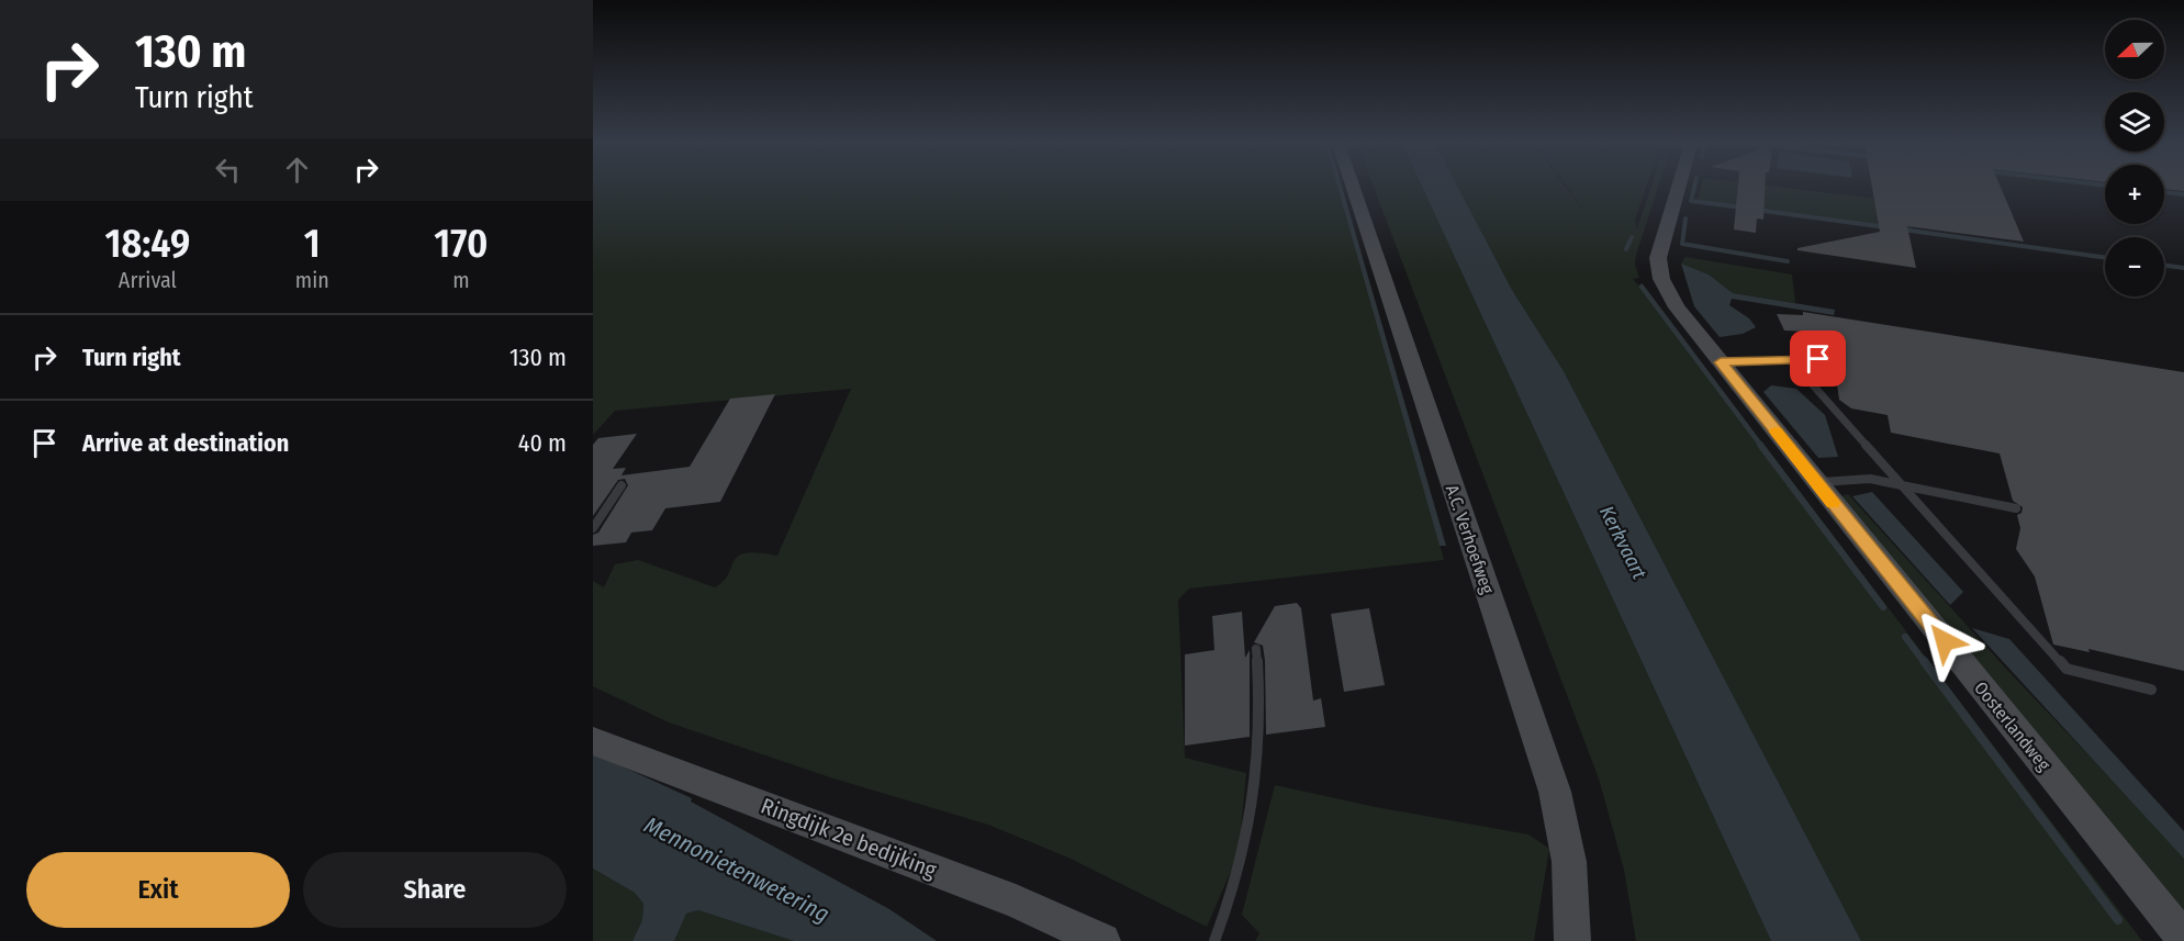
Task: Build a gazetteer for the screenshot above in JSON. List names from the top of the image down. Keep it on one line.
{"streets":{"street":["A.C. Verhoefweg","Oosterlandweg","Ringdijk 2e bedijking"]},"water":["Kerkvaart","Mennonietenwetering"],"north":"left","page":{"turn":["130 m","Turn right"],"map_buttons":["+","−"],"eta":["18:49","Arrival","1","min","170","m"],"list":[{"name":"Turn right","value":"130 m"},{"name":"Arrive at destination","value":"40 m"}],"buttons":["Exit","Share"]}}
